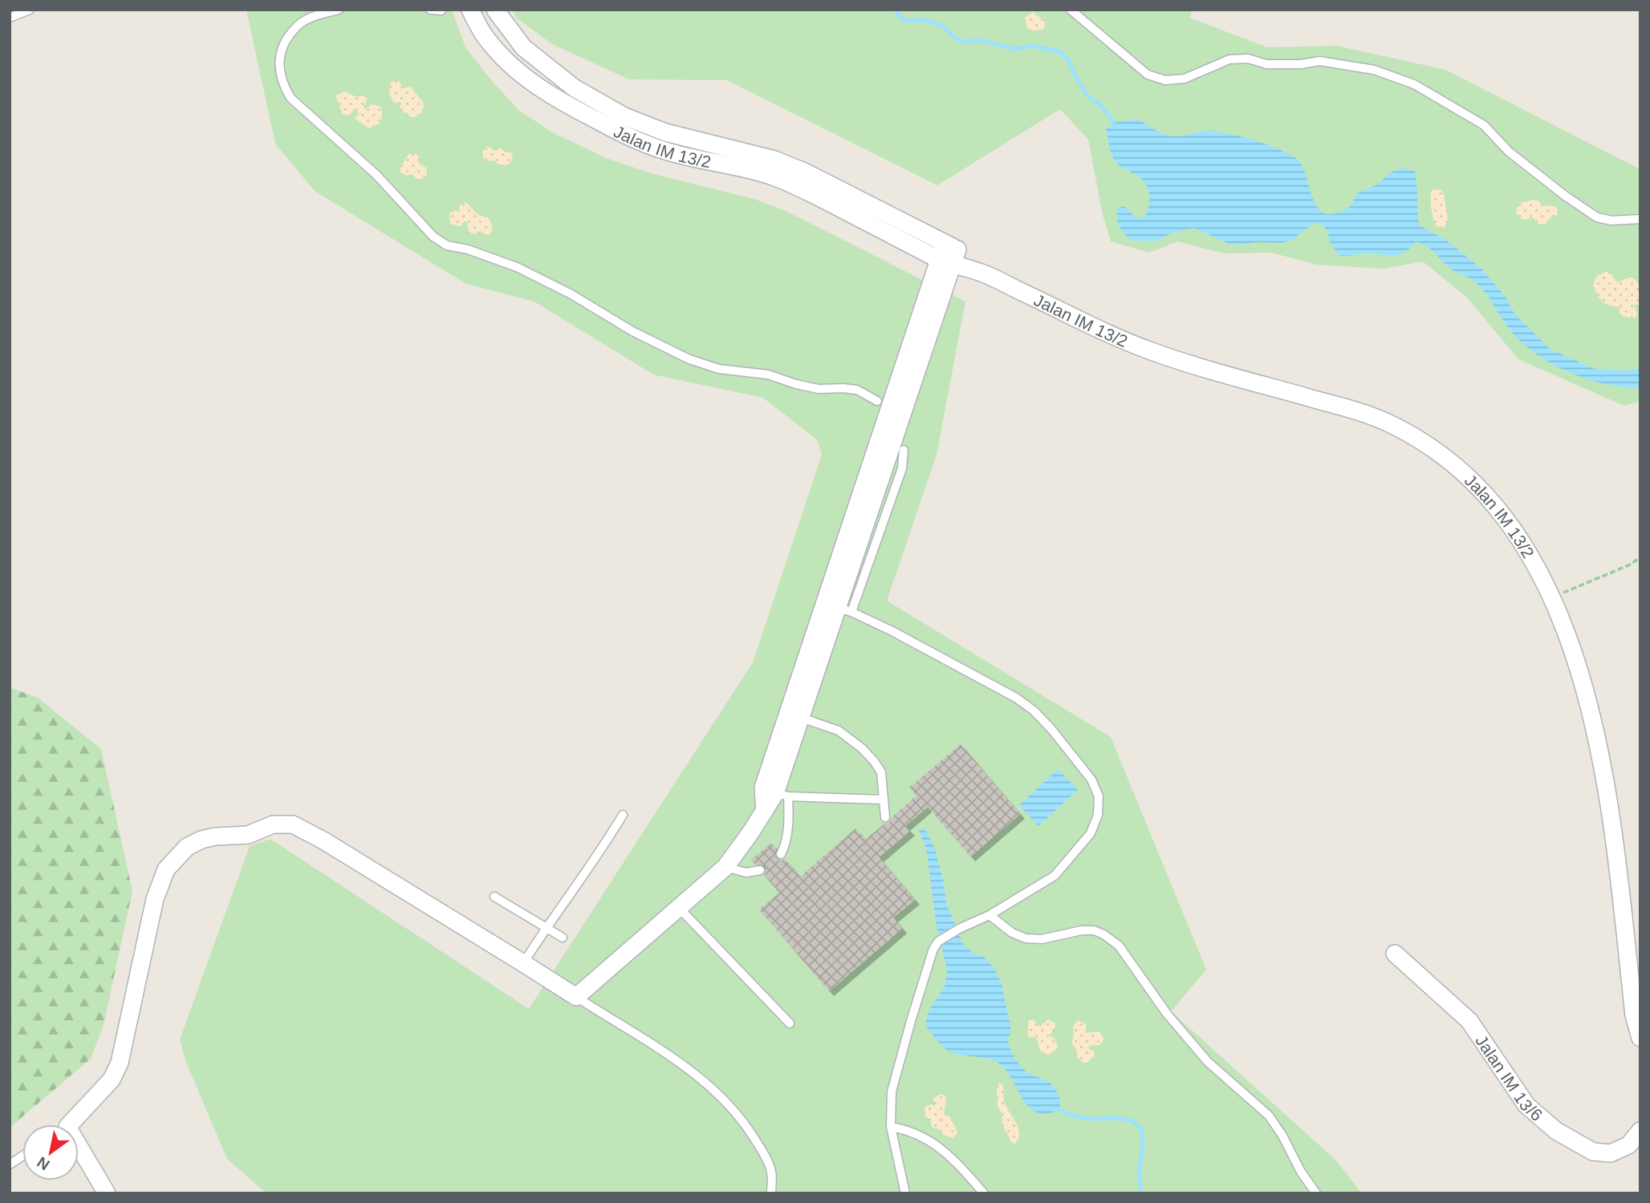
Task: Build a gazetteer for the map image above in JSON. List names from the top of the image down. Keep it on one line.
{"streets":{"street":["Jalan IM 13/2","Jalan IM 13/6"]},"north":"bottom left"}
